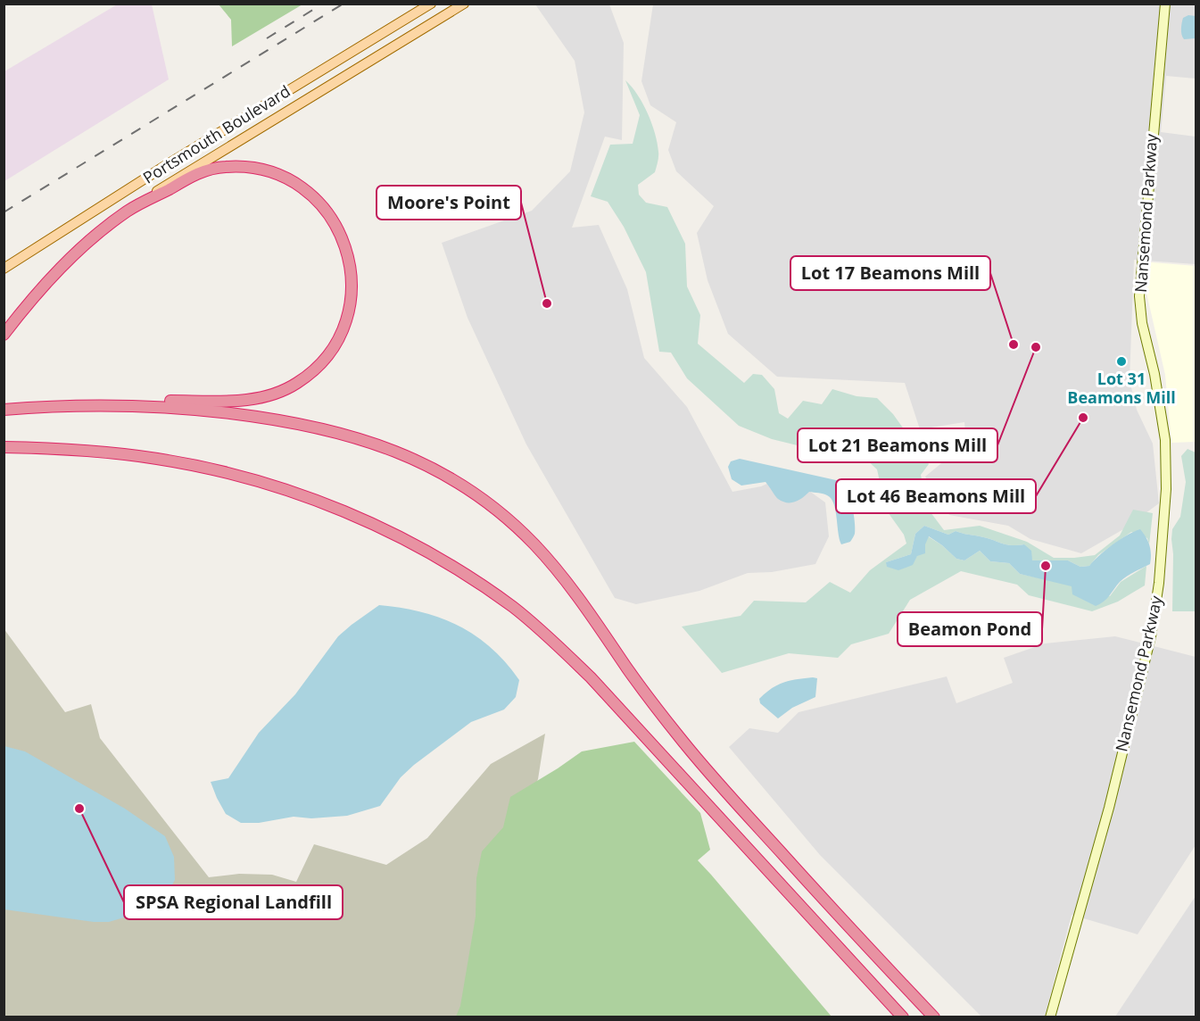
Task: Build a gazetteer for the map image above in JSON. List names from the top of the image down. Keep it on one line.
{"streets":{"main road":["Portsmouth Boulevard","Nansemond Parkway"]},"places":["Moore's Point","Lot 17 Beamons Mill","Lot 21 Beamons Mill","Lot 31 Beamons Mill","Lot 46 Beamons Mill","Beamon Pond","SPSA Regional Landfill"]}
